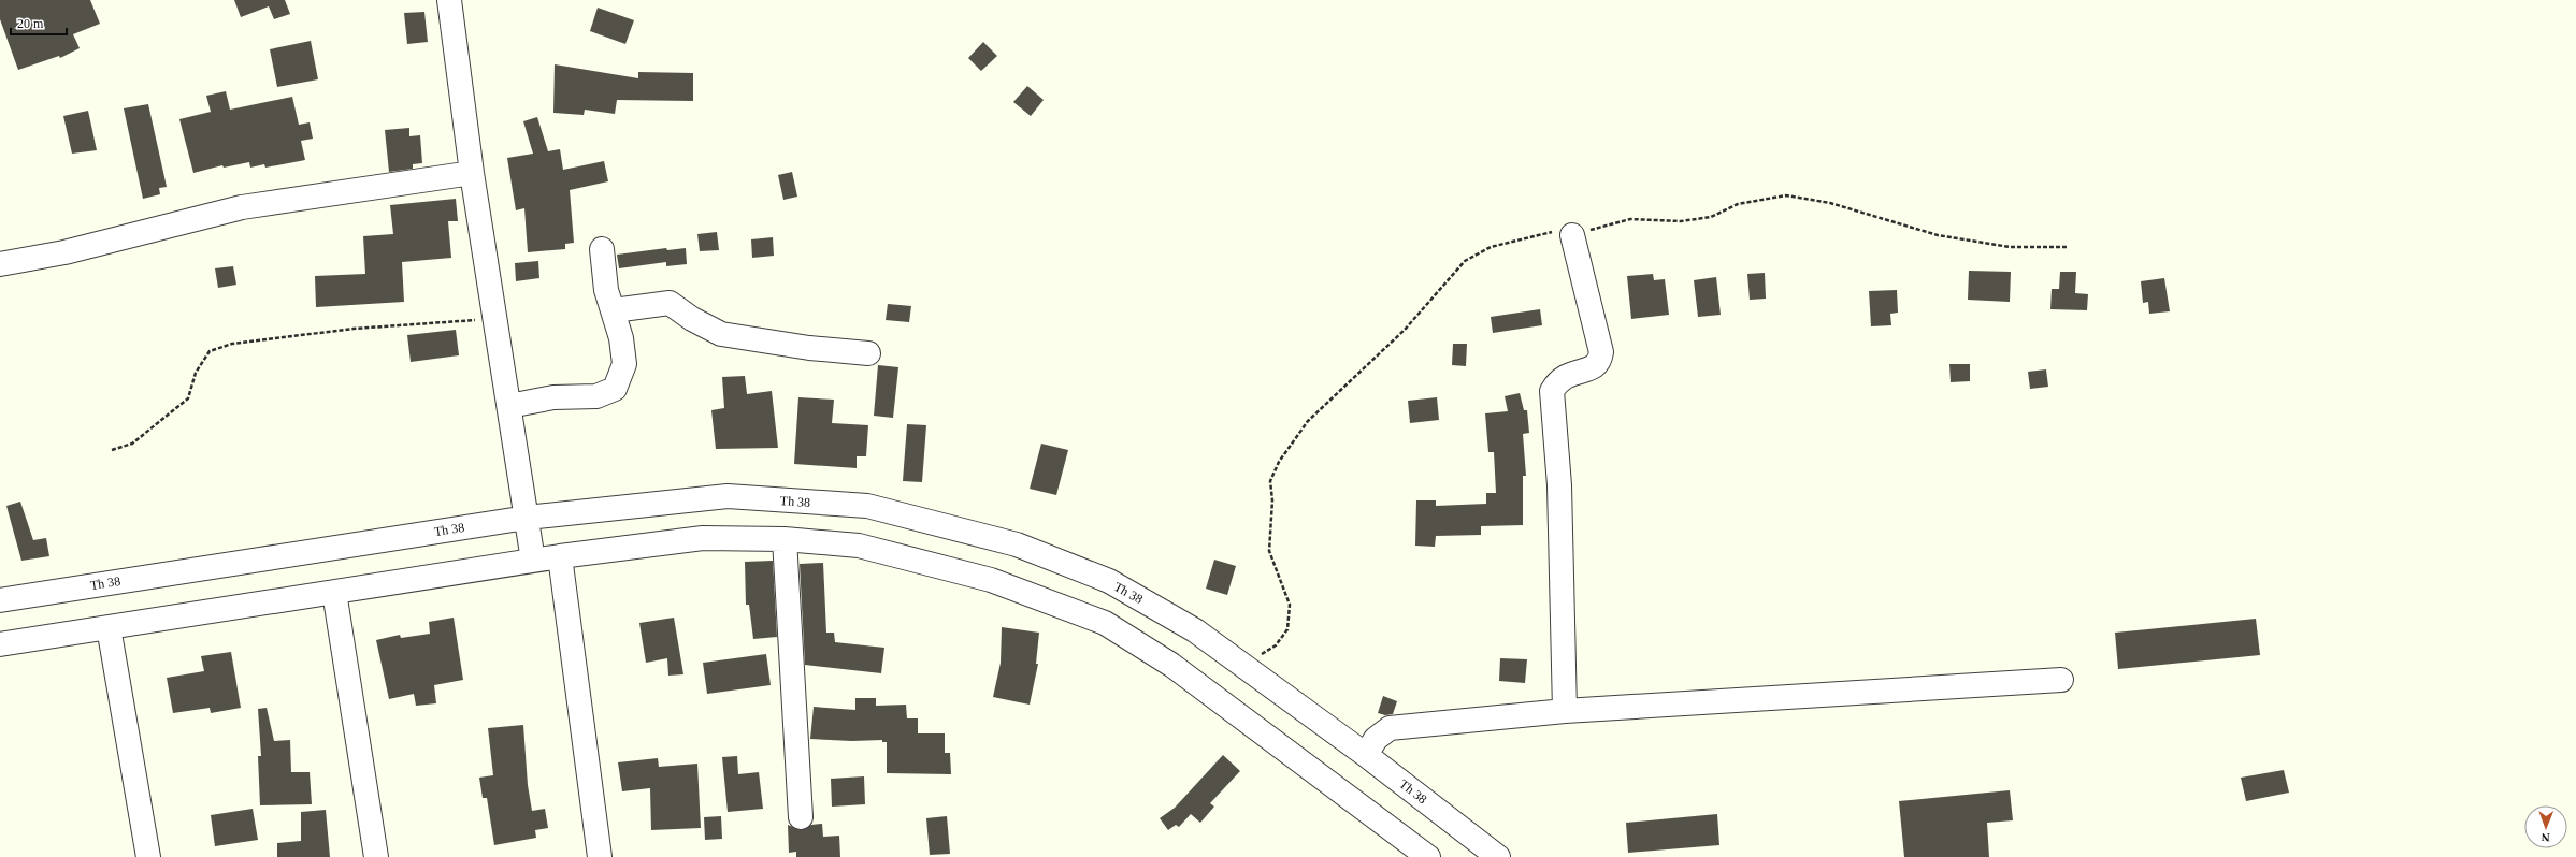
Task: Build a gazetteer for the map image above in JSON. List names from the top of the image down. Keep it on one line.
{"streets":{"street":["Th 38"]},"scale_bar":"20 m","north":"bottom"}
